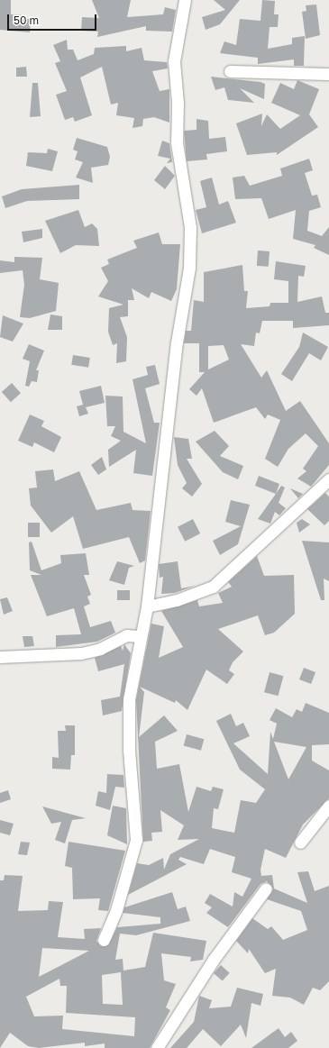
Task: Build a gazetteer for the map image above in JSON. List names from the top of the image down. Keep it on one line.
{"scale_bar":"50 m"}
